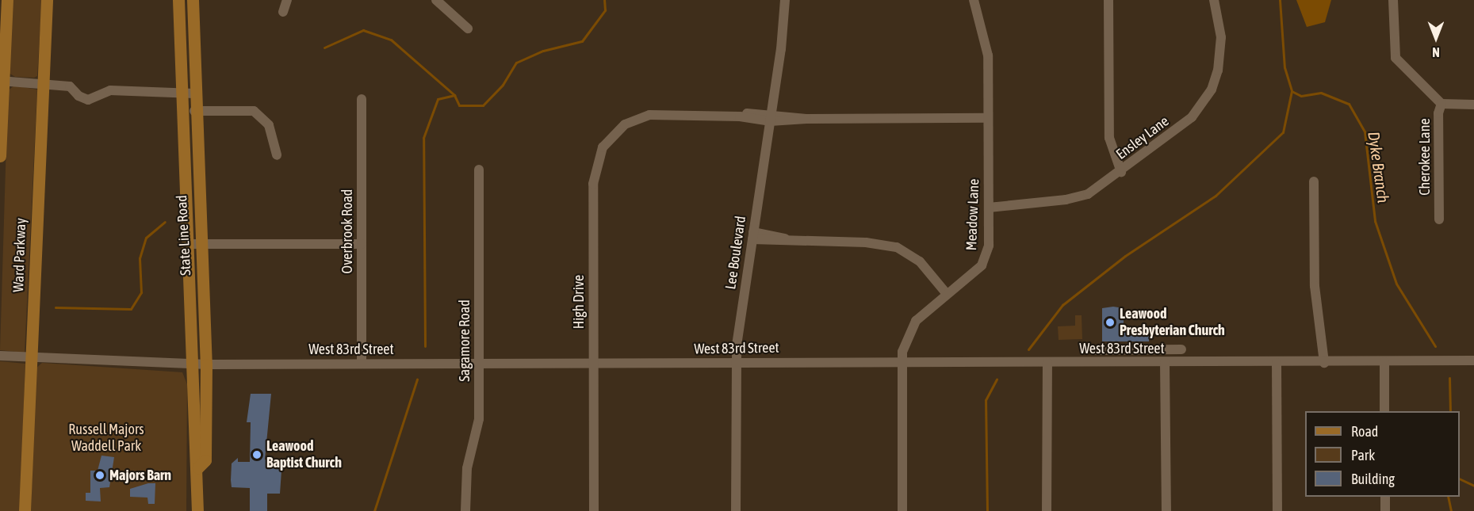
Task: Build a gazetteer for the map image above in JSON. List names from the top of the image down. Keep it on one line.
{"streets":{"main road":["State Line Road","Ward Parkway"],"street":["Ensley Lane","Cherokee Lane","Meadow Lane","Overbrook Road","Lee Boulevard","High Drive","Sagamore Road","West 83rd Street"]},"crossings":[["Ensley Lane","Meadow Lane"],["Meadow Lane","West 83rd Street"],["Overbrook Road","West 83rd Street"],["State Line Road","West 83rd Street"],["Lee Boulevard","High Drive"],["Lee Boulevard","West 83rd Street"],["Ward Parkway","West 83rd Street"],["High Drive","West 83rd Street"],["Sagamore Road","West 83rd Street"]],"water":["Dyke Branch"],"parks":["Russell Majors Waddell Park"],"places":["Leawood Presbyterian Church","Leawood Baptist Church","Majors Barn"],"legend":["Road","Park","Building"],"north":"bottom"}
